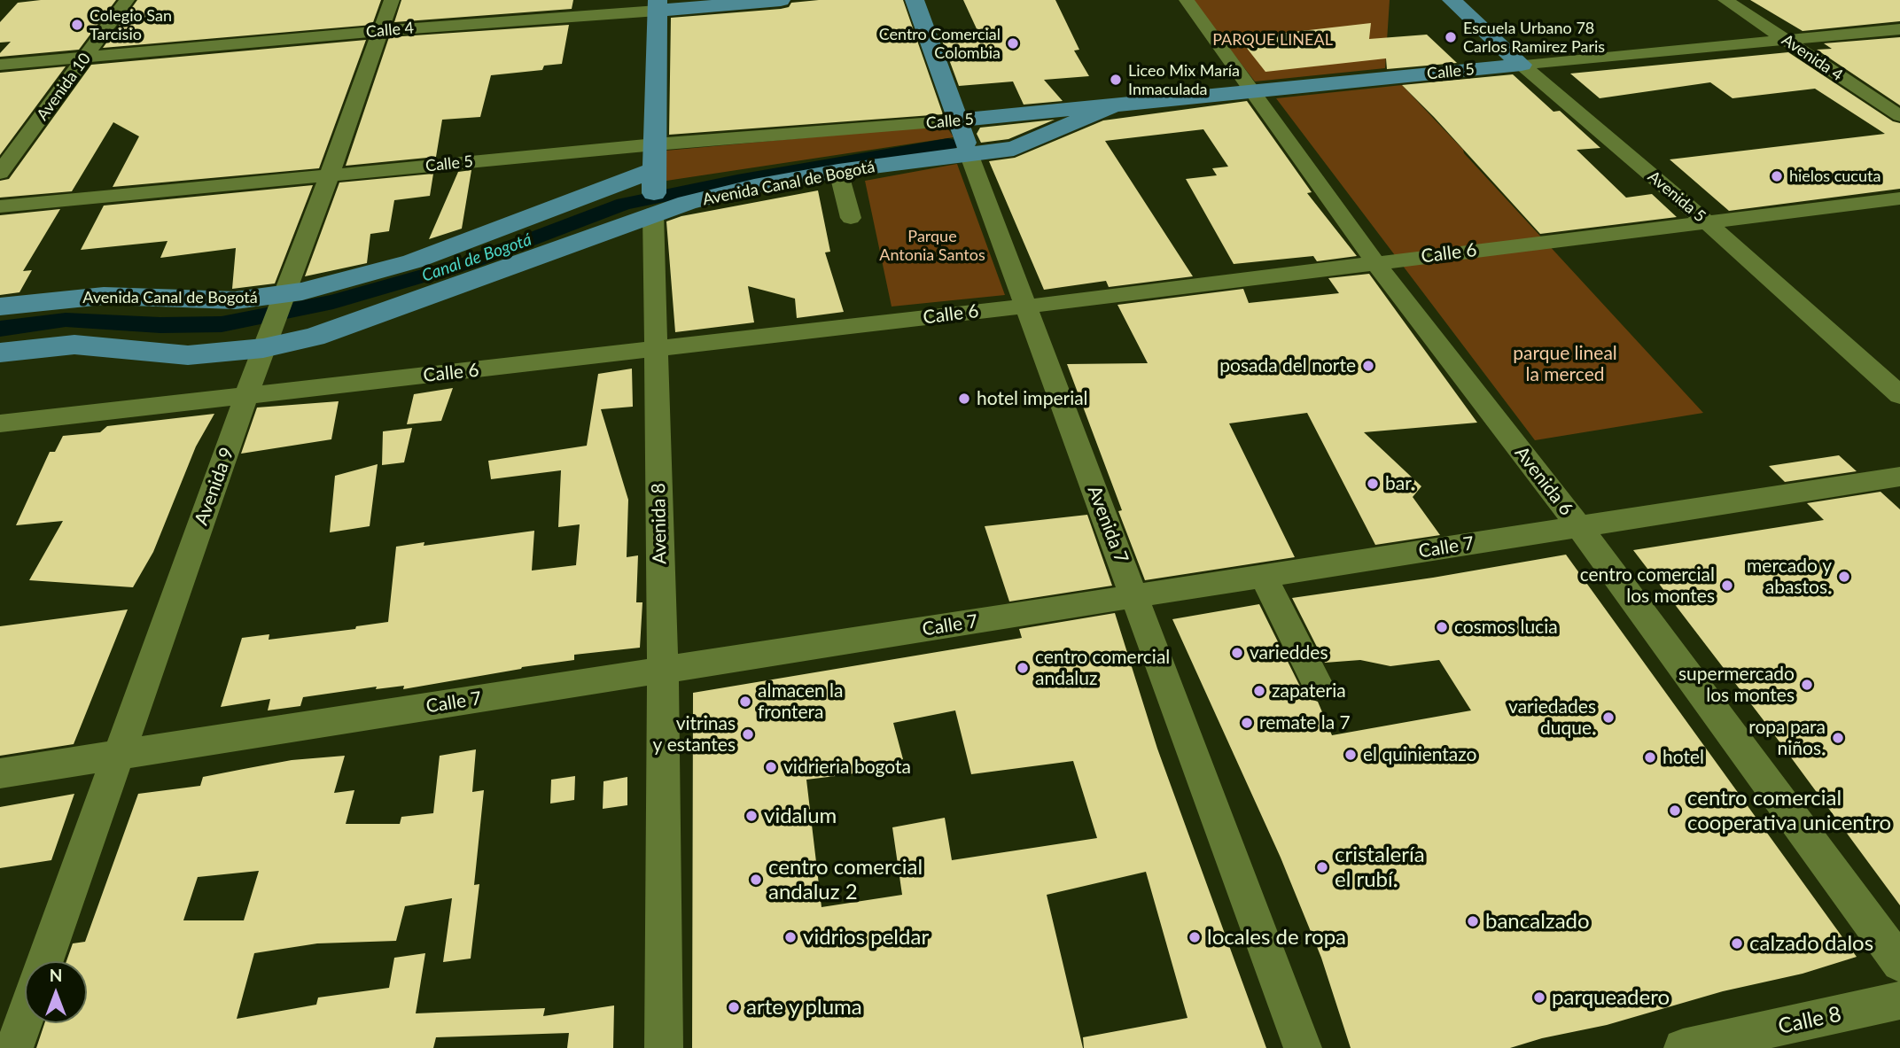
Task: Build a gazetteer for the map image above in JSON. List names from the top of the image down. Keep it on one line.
{"streets":{"main road":["Calle 4","Calle 5","Avenida Canal de Bogotá","Avenida 5","Avenida 8","Avenida 7"],"street":["Avenida 4","Avenida 10","Calle 6","Avenida 6","Avenida 9","Calle 7","Calle 8"]},"crossings":[["Calle 4","Avenida 10"],["Calle 4","Avenida 9"],["Calle 4","Avenida 8"],["Avenida 4","Calle 5"],["Calle 5","Avenida Canal de Bogotá"],["Calle 5","Avenida 5"],["Calle 5","Avenida 6"],["Calle 5","Avenida 9"],["Calle 5","Avenida 8"],["Calle 5","Avenida 7"],["Avenida Canal de Bogotá","Avenida 9"],["Avenida Canal de Bogotá","Avenida 8"],["Avenida Canal de Bogotá","Avenida 7"],["Avenida 5","Calle 6"],["Calle 6","Avenida 6"],["Calle 6","Avenida 9"],["Calle 6","Avenida 8"],["Calle 6","Avenida 7"],["Avenida 6","Calle 7"],["Avenida 9","Calle 7"],["Avenida 8","Calle 7"],["Avenida 7","Calle 7"]],"water":["Canal de Bogotá"],"parks":["PARQUE LINEAL","Parque Antonia Santos","parque lineal la merced"],"places":["Colegio San Tarcisio","Escuela Urbano 78 Carlos Ramirez Paris","Centro Comercial Colombia","Liceo Mix María Inmaculada","hielos cucuta","posada del norte","hotel imperial","bar.","mercado y abastos.","centro comercial los montes","cosmos lucia","varieddes","centro comercial andaluz","supermercado los montes","zapateria","almacen la frontera","variedades duque.","remate la 7","vitrinas y estantes","ropa para niños.","el quinientazo","hotel","vidrieria bogota","centro comercial cooperativa unicentro","vidalum","cristalería el rubí.","centro comercial andaluz 2","bancalzado","vidrios peldar","locales de ropa","calzado dalos","parqueadero","arte y pluma"],"north":"top"}
